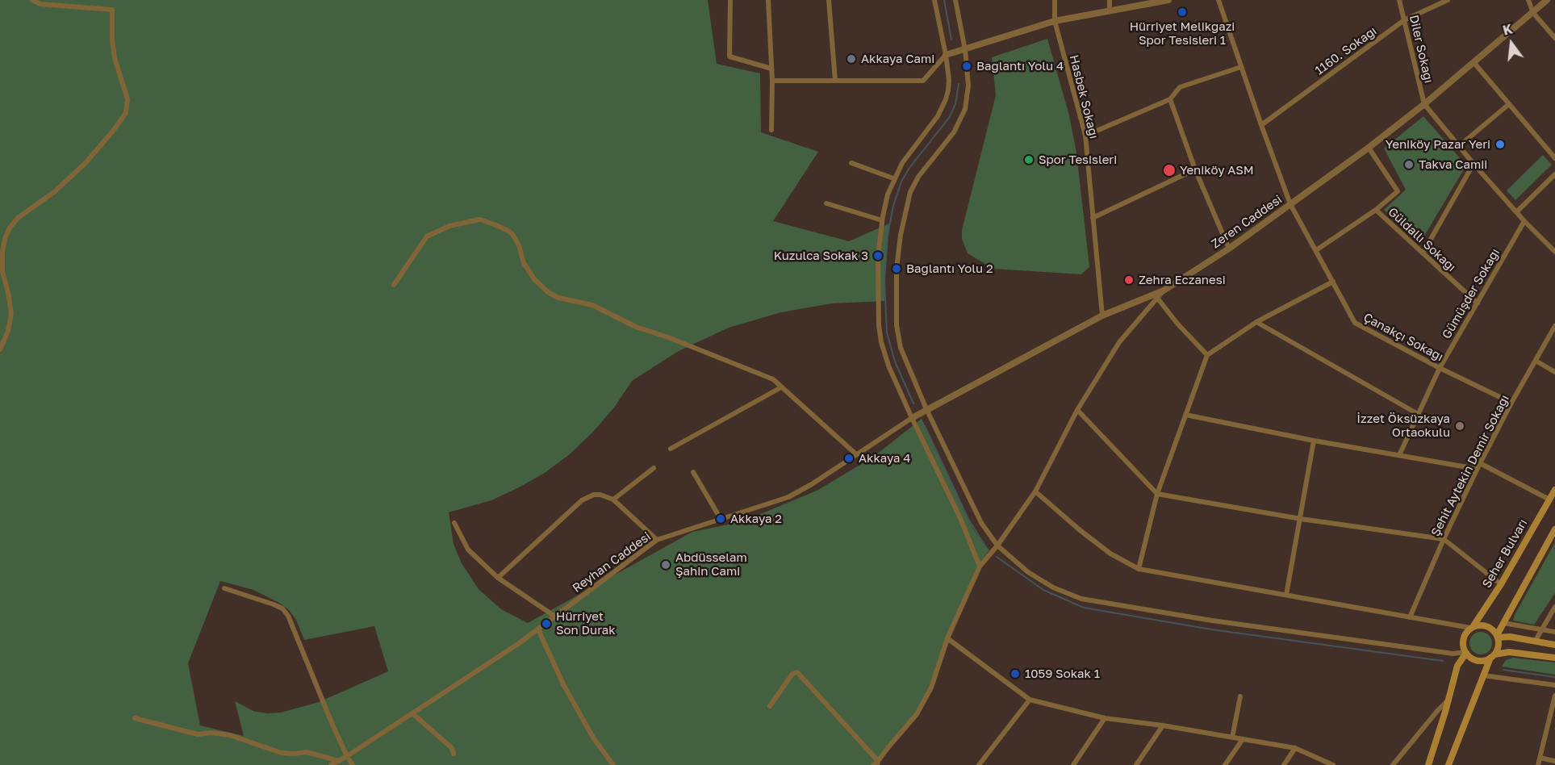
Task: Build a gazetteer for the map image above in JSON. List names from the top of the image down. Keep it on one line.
{"streets":{"main road":["Seher Bulvarı"],"street":["Diler Sokağı","1160. Sokağı","Hasbek Sokağı","Zeren Caddesi","Güldallı Sokağı","Gümüşder Sokağı","Çanakçı Sokağı","Şehit Aytekin Demir Sokağı","Reyhan Caddesi"]},"crossings":[["Diler Sokağı","1160. Sokağı"],["Diler Sokağı","Zeren Caddesi"],["1160. Sokağı","Çanakçı Sokağı"],["Hasbek Sokağı","Zeren Caddesi"],["Zeren Caddesi","Çanakçı Sokağı"],["Zeren Caddesi","Reyhan Caddesi"],["Güldallı Sokağı","Gümüşder Sokağı"],["Gümüşder Sokağı","Çanakçı Sokağı"],["Çanakçı Sokağı","Şehit Aytekin Demir Sokağı"]],"places":["Hürriyet Melikgazi Spor Tesisleri 1","Akkaya Cami","Bağlantı Yolu 4","Yeniköy Pazar Yeri","Spor Tesisleri","Takva Camii","Yeniköy ASM","Kuzulca Sokak 3","Bağlantı Yolu 2","Zehra Eczanesi","İzzet Öksüzkaya Ortaokulu","Akkaya 4","Akkaya 2","Abdüsselam Şahin Cami","Hürriyet Son Durak","1059 Sokak 1"],"north":"top"}
